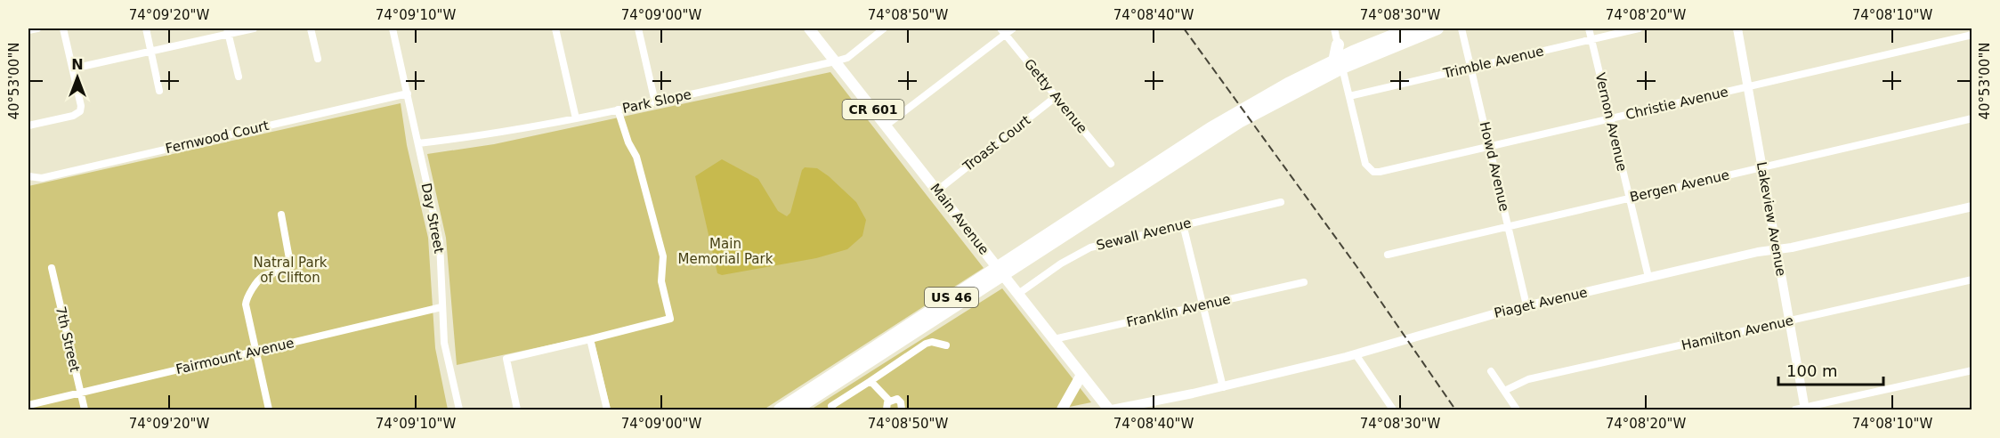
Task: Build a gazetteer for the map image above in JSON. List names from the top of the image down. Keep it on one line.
{"streets":{"highway":["US 46"],"main road":["CR 601","Main Avenue"],"street":["Trimble Avenue","Getty Avenue","Park Slope","Christie Avenue","Vernon Avenue","Fernwood Court","Troast Court","Howd Avenue","Bergen Avenue","Day Street","Lakeview Avenue","Sewall Avenue","Piaget Avenue","Franklin Avenue","Hamilton Avenue","7th Street","Fairmount Avenue"]},"crossings":[["Trimble Avenue","Christie Avenue"],["Trimble Avenue","Vernon Avenue"],["Trimble Avenue","Howd Avenue"],["Getty Avenue","Troast Court"],["Park Slope","Day Street"],["Park Slope","Main Avenue"],["Christie Avenue","Vernon Avenue"],["Christie Avenue","Howd Avenue"],["Christie Avenue","Lakeview Avenue"],["Vernon Avenue","Bergen Avenue"],["Vernon Avenue","Piaget Avenue"],["Fernwood Court","Day Street"],["Troast Court","Main Avenue"],["Howd Avenue","Bergen Avenue"],["Howd Avenue","Piaget Avenue"],["Bergen Avenue","Lakeview Avenue"],["Day Street","Fairmount Avenue"],["Main Avenue","Sewall Avenue"],["Main Avenue","Piaget Avenue"],["Main Avenue","Franklin Avenue"],["Lakeview Avenue","Piaget Avenue"],["Lakeview Avenue","Hamilton Avenue"],["7th Street","Fairmount Avenue"]],"parks":["Main Memorial Park","Natral Park of Clifton"],"scale_bar":"100 m","north":"top","coordinates":["74°09'20\"W","74°09'10\"W","74°09'00\"W","74°08'50\"W","74°08'40\"W","74°08'30\"W","74°08'20\"W","74°08'10\"W","40°53'00\"N"]}
